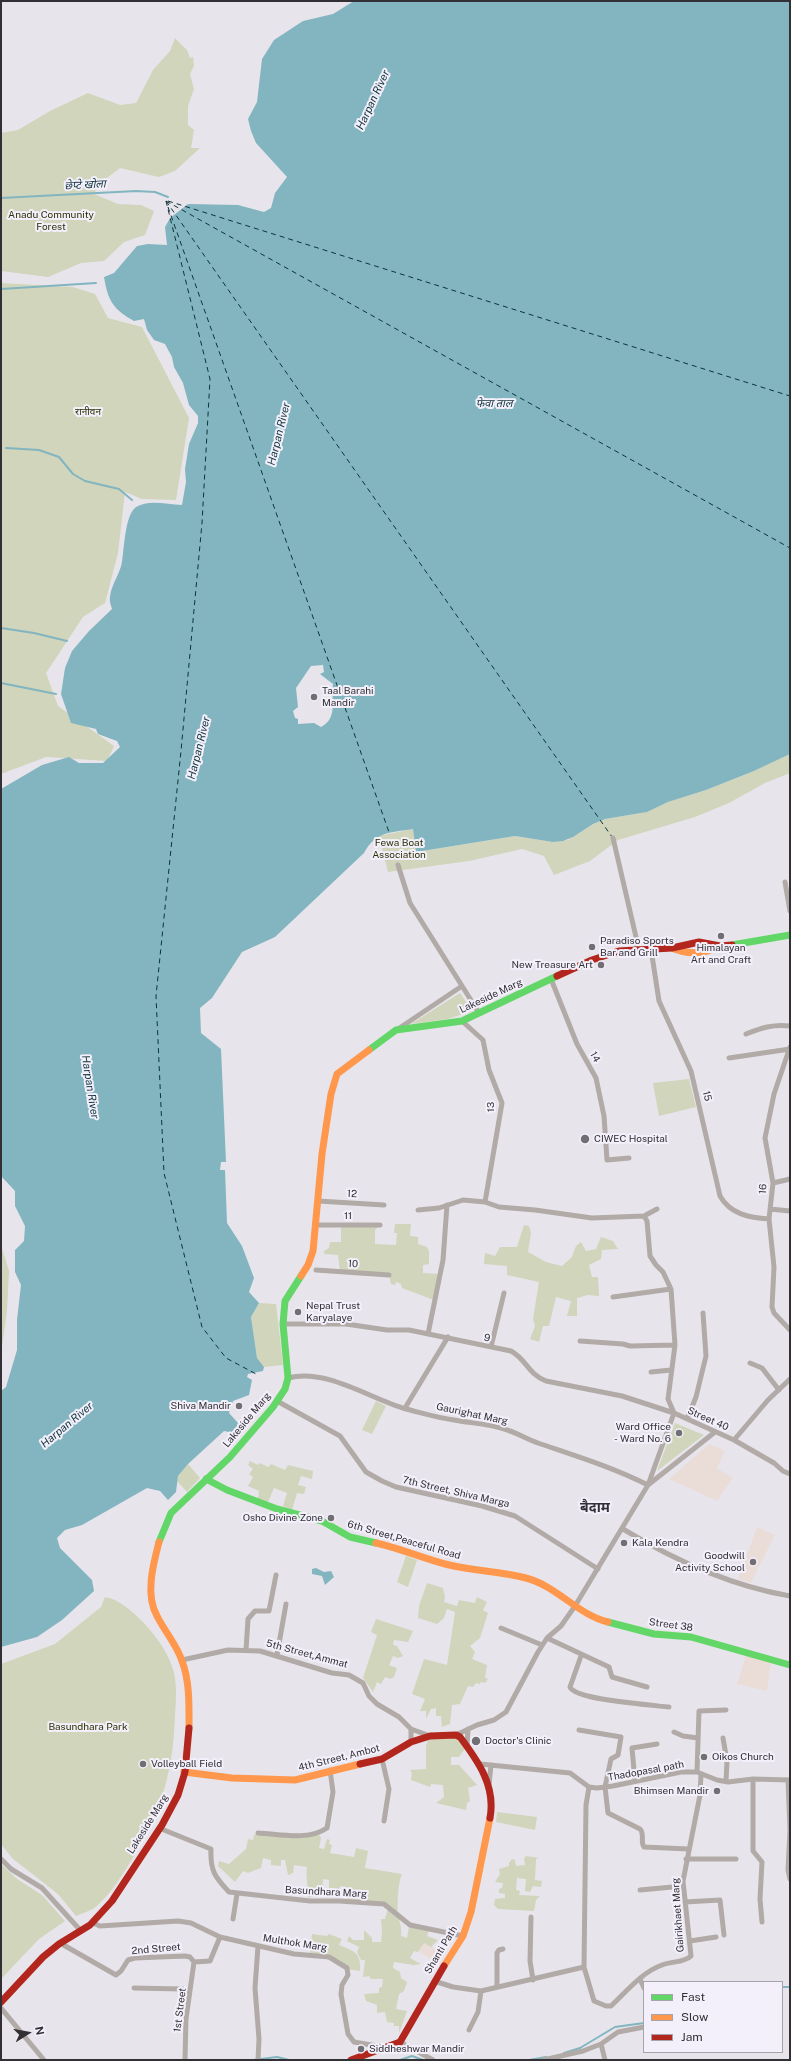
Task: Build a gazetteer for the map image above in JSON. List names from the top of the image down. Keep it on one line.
{"streets":{"main road":["Lakeside Marg","6th Street,Peaceful Road","Street 38","4th Street, Ambot","Shanti Path"],"street":["14","15","13","16","12","11","10","9","Gaurighat Marg","Street 40","7th Street, Shiva Marga","5th Street,Ammat","Thadopasal path","Basundhara Marg","Gairikhaet Marg","Multhok Marg","2nd Street","1st Street"]},"crossings":[["Lakeside Marg","14"],["Lakeside Marg","15"],["Lakeside Marg","13"],["Lakeside Marg","12"],["Lakeside Marg","11"],["Lakeside Marg","9"],["Lakeside Marg","Gaurighat Marg"],["Lakeside Marg","7th Street, Shiva Marga"],["Lakeside Marg","6th Street,Peaceful Road"],["Lakeside Marg","5th Street,Ammat"],["Lakeside Marg","4th Street, Ambot"],["Lakeside Marg","Basundhara Marg"],["Lakeside Marg","Multhok Marg"],["Lakeside Marg","2nd Street"],["15","16"],["9","Street 40"],["6th Street,Peaceful Road","Street 38"],["5th Street,Ammat","4th Street, Ambot"],["Thadopasal path","Gairikhaet Marg"],["Basundhara Marg","Shanti Path"],["2nd Street","1st Street"]],"districts":["बैदाम"],"water":["Harpan River","छेप्टे खोला","फेवा ताल"],"parks":["Anadu Community Forest","रानीवन","Fewa Boat Association","Basundhara Park"],"places":["Taal Barahi Mandir","Himalayan Art and Craft","Paradiso Sports Bar and Grill","New Treasure Art","CIWEC Hospital","Nepal Trust Karyalaye","Shiva Mandir","Ward Office - Ward No. 6","Osho Divine Zone","Kala Kendra","Goodwill Activity School","Doctor's Clinic","Oikos Church","Volleyball Field","Bhimsen Mandir","Siddheshwar Mandir"],"legend":["Fast","Slow","Jam"],"north":"right"}
